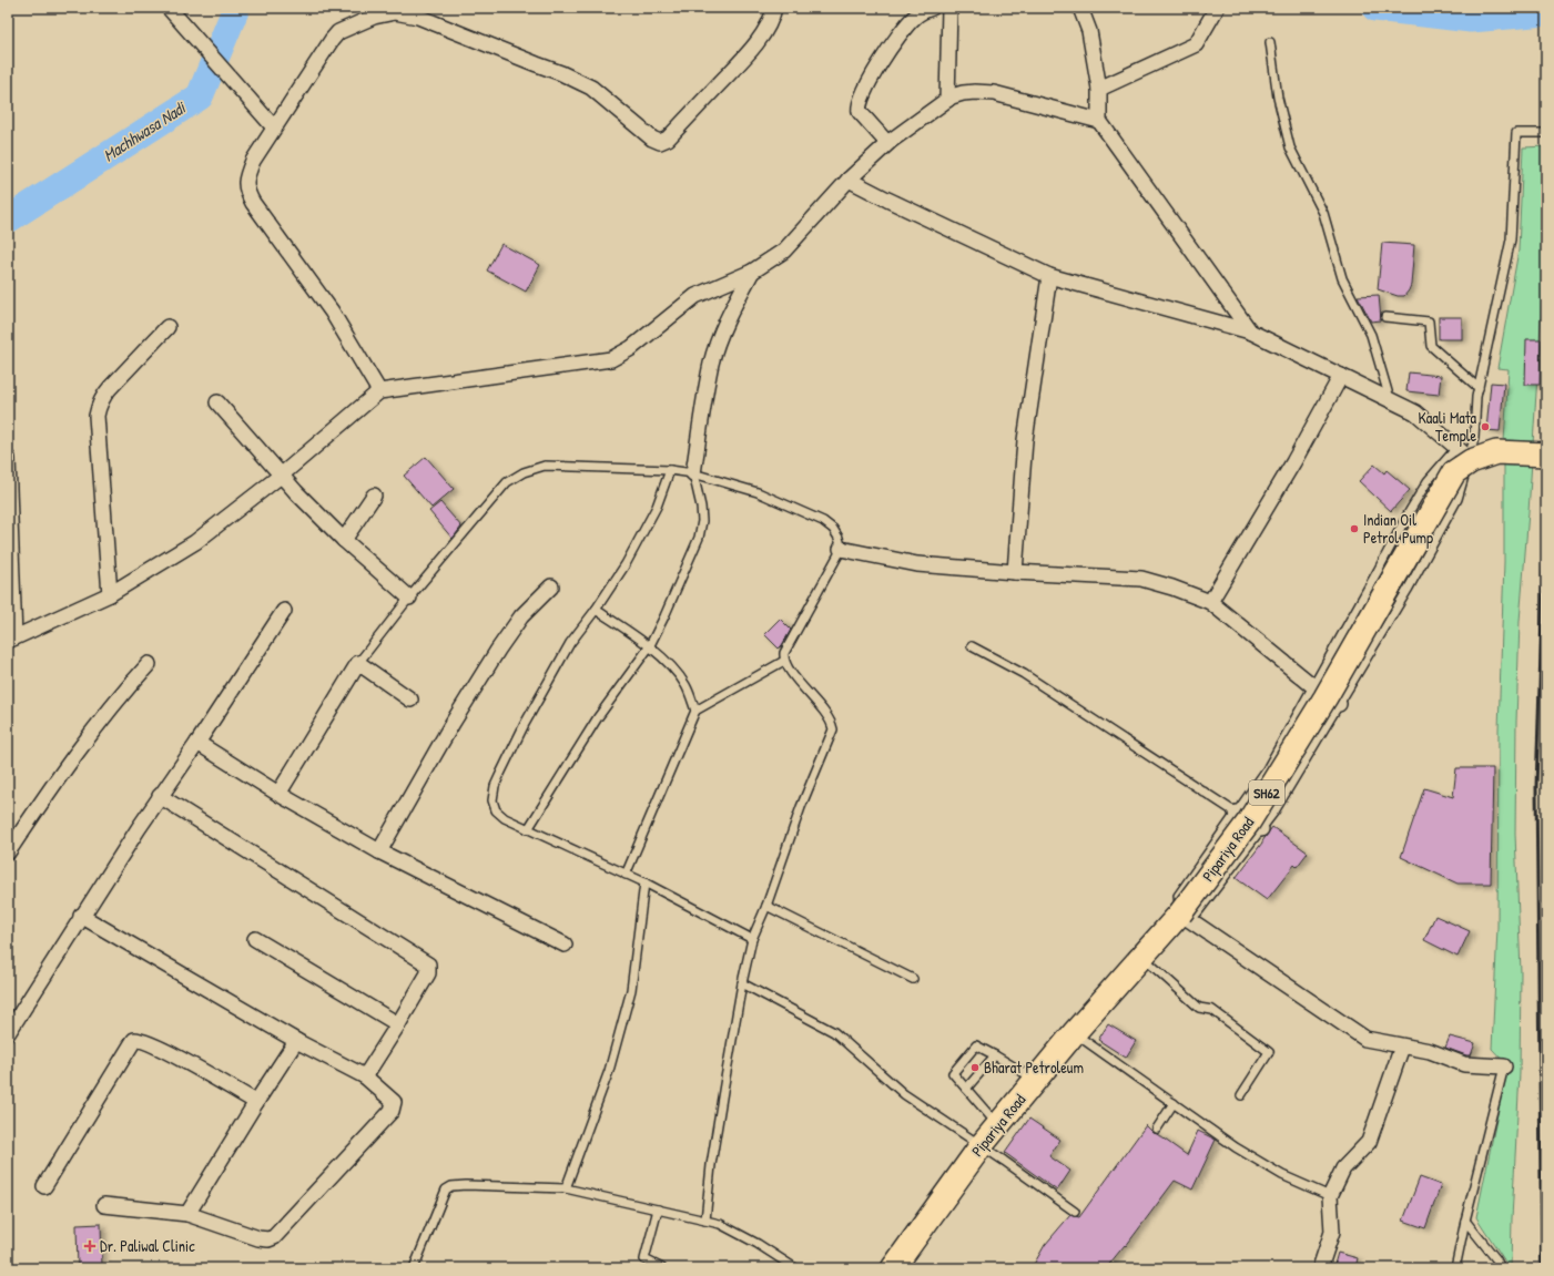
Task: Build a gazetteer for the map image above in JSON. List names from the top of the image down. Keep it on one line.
{"streets":{"main road":["SH62","Pipariya Road"]},"water":["Machhwasa Nadi"],"places":{"other":["Kaali Mata Temple","Indian Oil Petrol Pump","Bharat Petroleum"],"health":["Dr. Paliwal Clinic"]}}
